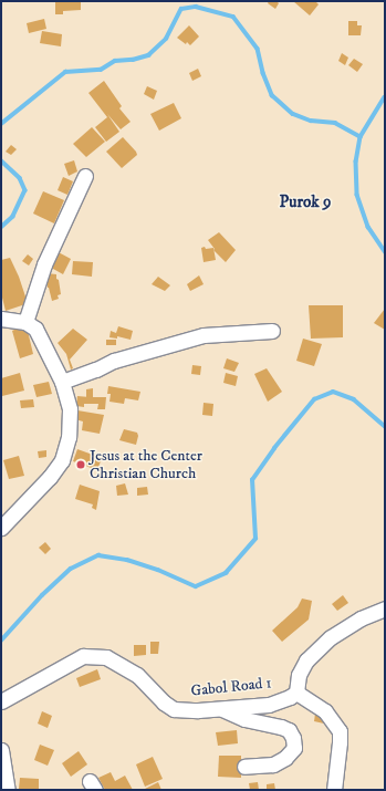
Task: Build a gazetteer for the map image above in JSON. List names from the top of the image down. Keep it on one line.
{"streets":{"street":["Gabol Road 1"]},"districts":["Purok 9"],"places":["Jesus at the Center Christian Church"]}
